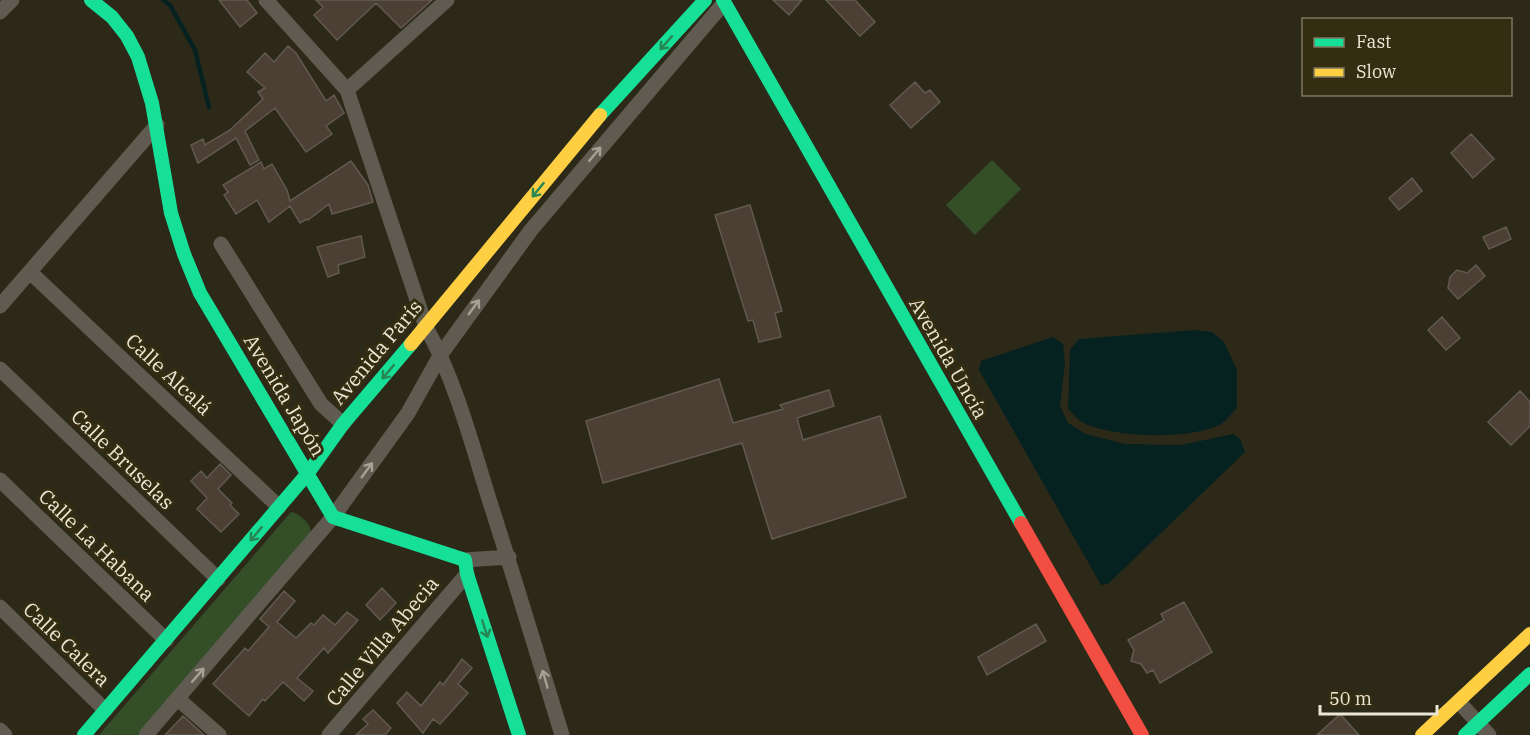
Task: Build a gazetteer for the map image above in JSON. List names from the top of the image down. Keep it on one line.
{"streets":{"street":["Avenida París","Avenida Uncía","Calle Alcalá","Avenida Japón","Calle Bruselas","Calle La Habana","Calle Villa Abecia","Calle Calera"]},"crossings":[["Avenida París","Calle Alcalá"],["Avenida París","Avenida Japón"],["Avenida París","Calle Bruselas"],["Avenida París","Calle La Habana"],["Avenida París","Calle Calera"]],"legend":["Fast","Slow"],"scale_bar":"50 m"}
